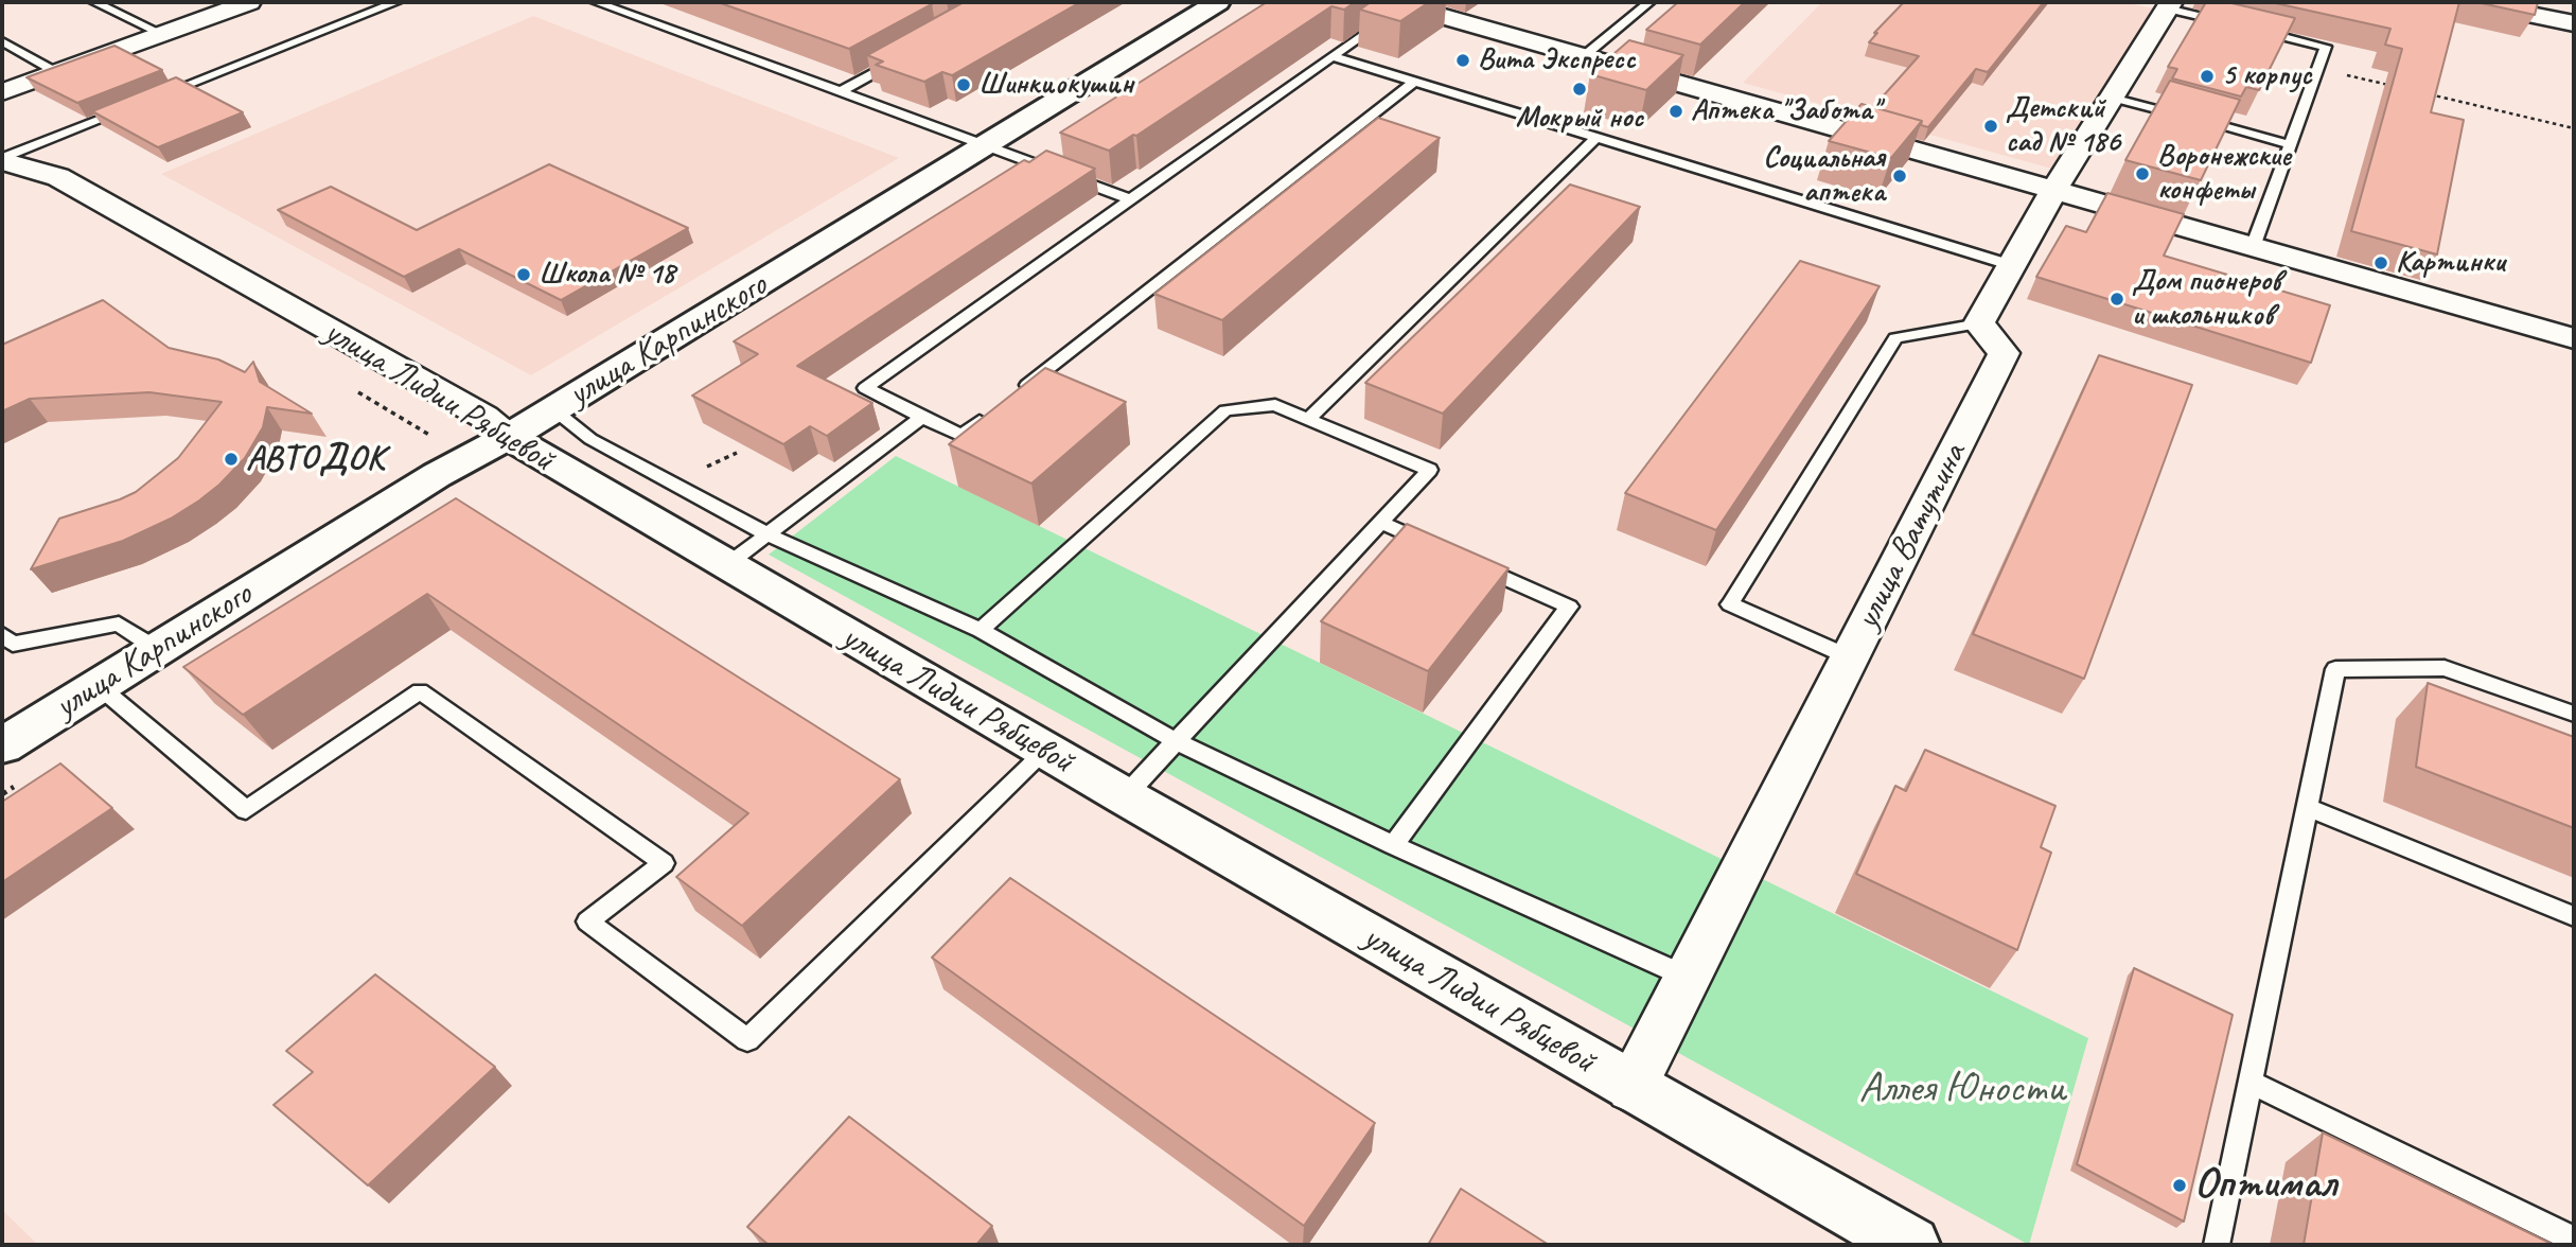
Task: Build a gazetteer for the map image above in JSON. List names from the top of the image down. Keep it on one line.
{"streets":{"street":["улица Карпинского","улица Лидии Рябцевой","улица Ватутина"]},"crossings":[["улица Карпинского","улица Лидии Рябцевой"],["улица Лидии Рябцевой","улица Ватутина"]],"parks":["Аллея Юности"],"places":["Вита Экспресс","5 корпус","Шинкиокушин","Мокрый нос","Аптека \"Забота\"","Детский сад № 186","Воронежские конфеты","Социальная аптека","Картинки","Школа № 18","Дом пионеров и школьников","АВТОДОК","Оптимал"]}
